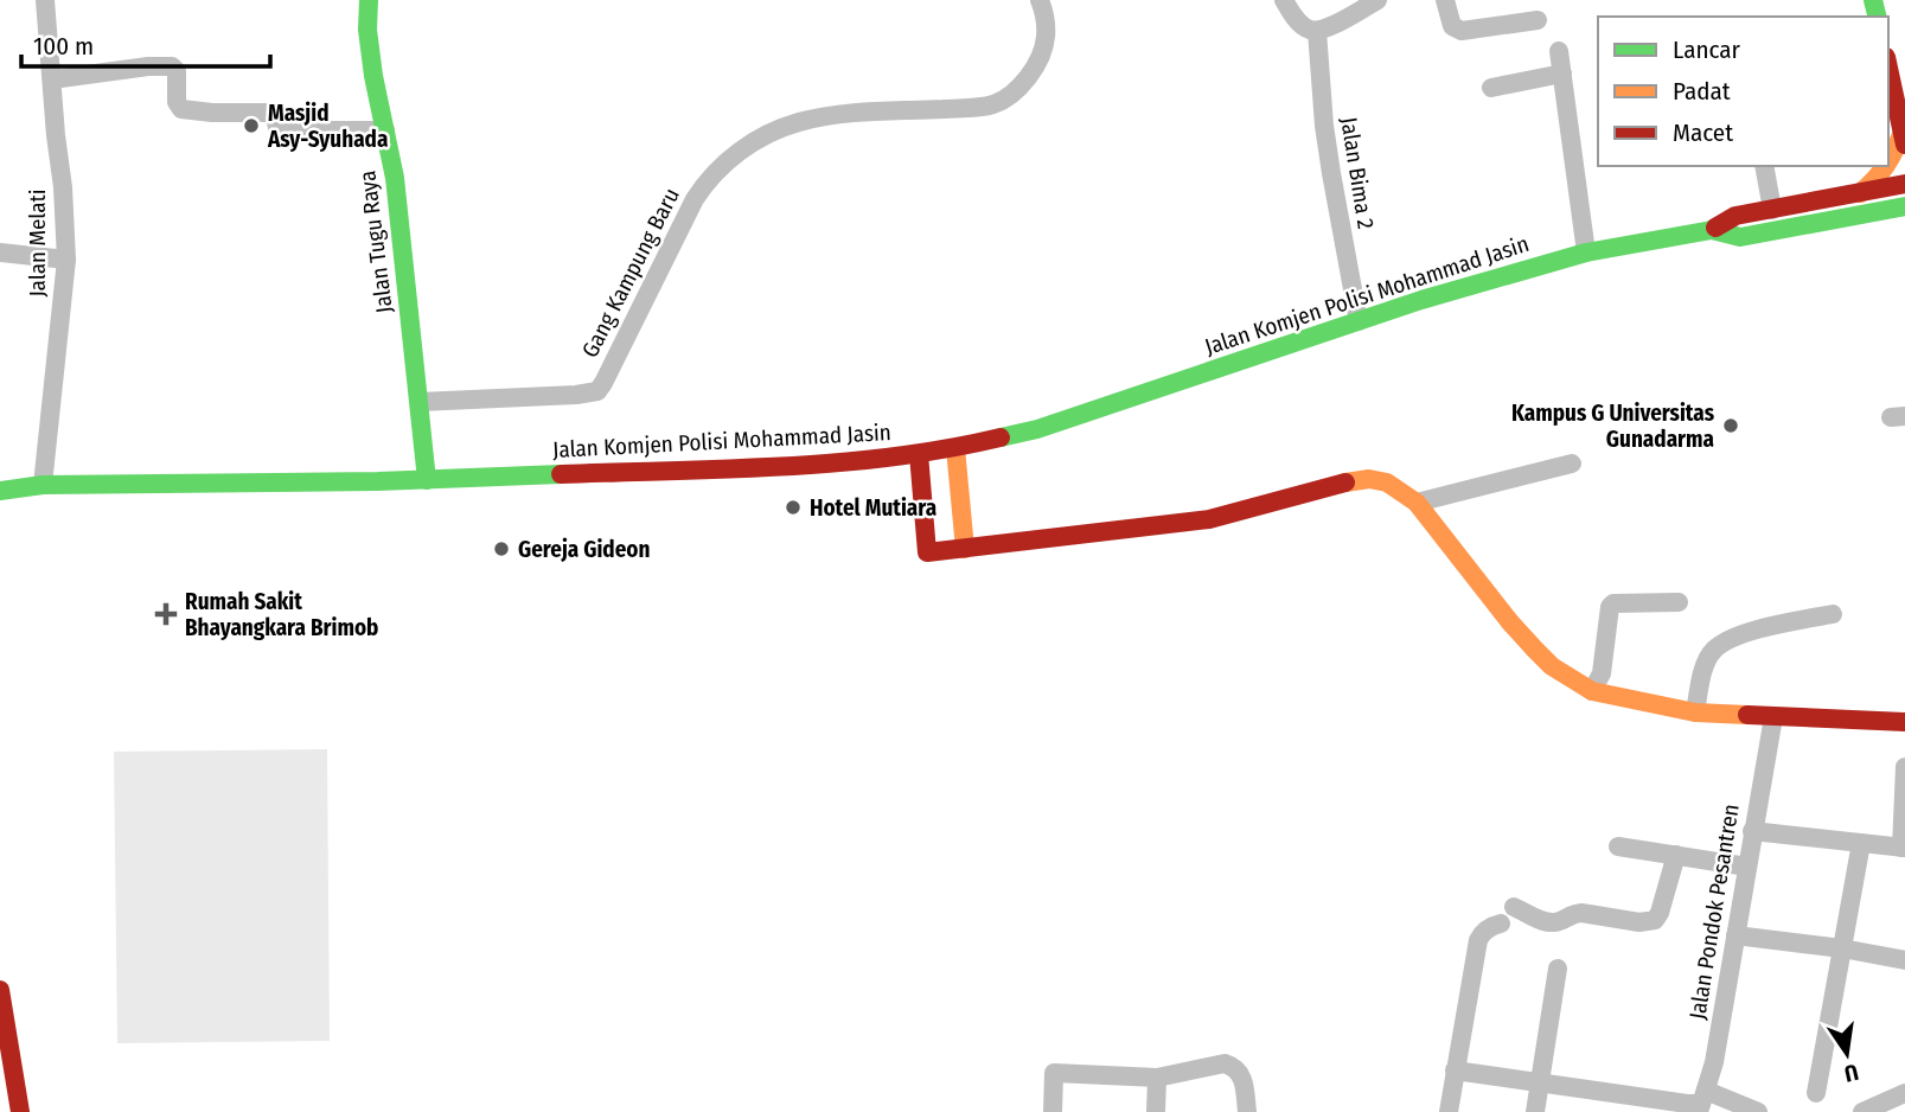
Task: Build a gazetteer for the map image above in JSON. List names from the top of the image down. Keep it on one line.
{"streets":{"main road":["Jalan Tugu Raya","Jalan Komjen Polisi Mohammad Jasin"],"street":["Jalan Bima 2","Jalan Melati","Gang Kampung Baru","Jalan Pondok Pesantren"]},"crossings":[["Jalan Bima 2","Jalan Komjen Polisi Mohammad Jasin"],["Jalan Tugu Raya","Gang Kampung Baru"],["Jalan Tugu Raya","Jalan Komjen Polisi Mohammad Jasin"],["Jalan Melati","Jalan Komjen Polisi Mohammad Jasin"]],"places":{"other":["Masjid Asy-Syuhada","Kampus G Universitas Gunadarma","Hotel Mutiara","Gereja Gideon"],"health":["Rumah Sakit Bhayangkara Brimob"]},"legend":["Lancar","Padat","Macet"],"scale_bar":"100 m","north":"bottom"}
